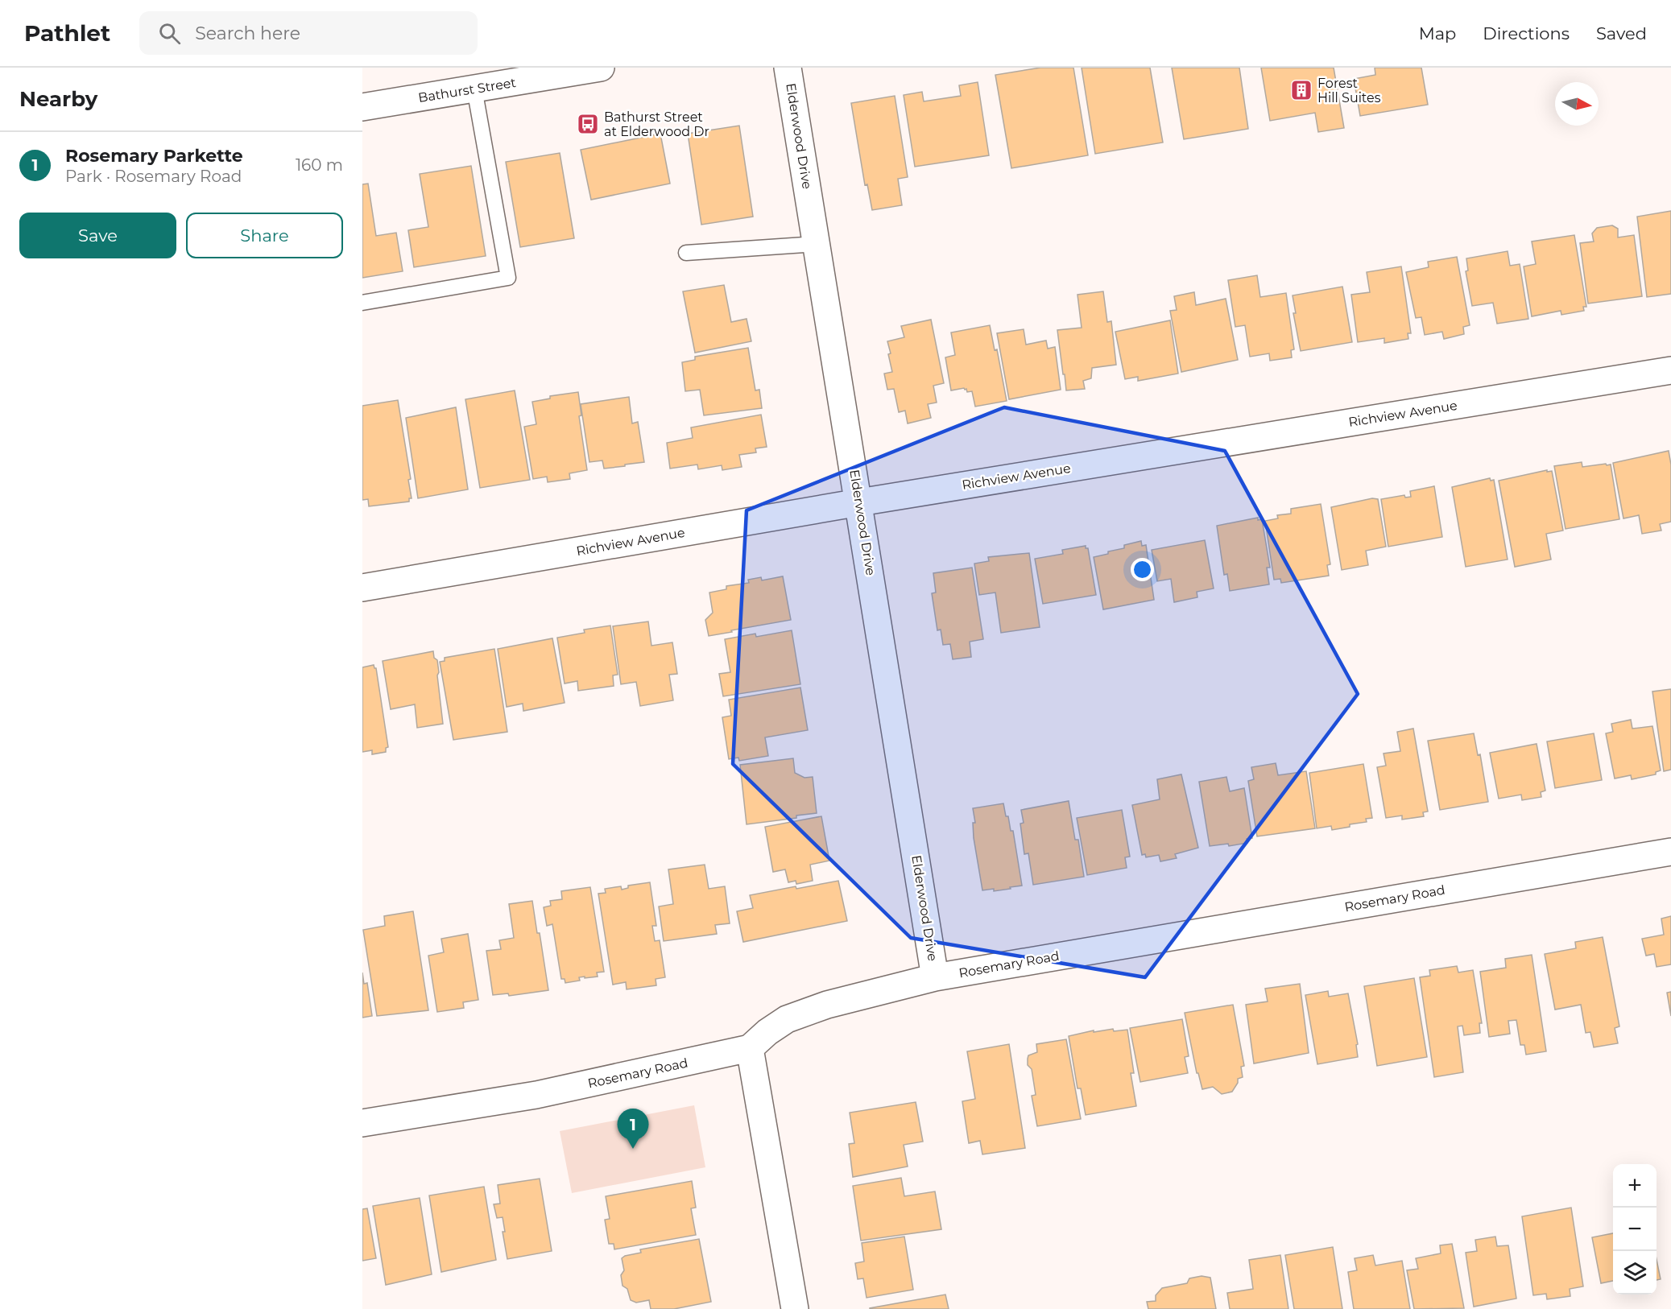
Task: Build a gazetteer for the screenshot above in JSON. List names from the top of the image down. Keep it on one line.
{"streets":{"street":["Bathurst Street","Elderwood Drive","Richview Avenue","Rosemary Road"]},"crossings":[["Elderwood Drive","Richview Avenue"],["Elderwood Drive","Rosemary Road"]],"places":{"building":["Forest Hill Suites"],"bus stop":["Bathurst Street at Elderwood Dr"]},"north":"right","page":{"header":"Pathlet","search":"Search here","nav":["Map","Directions","Saved"],"heading":"Nearby","list":[{"mark":"1","name":"Rosemary Parkette","note":"Park · Rosemary Road","value":"160 m"}],"buttons":["Save","Share"],"pins":"1","map_buttons":["+","−"]}}
